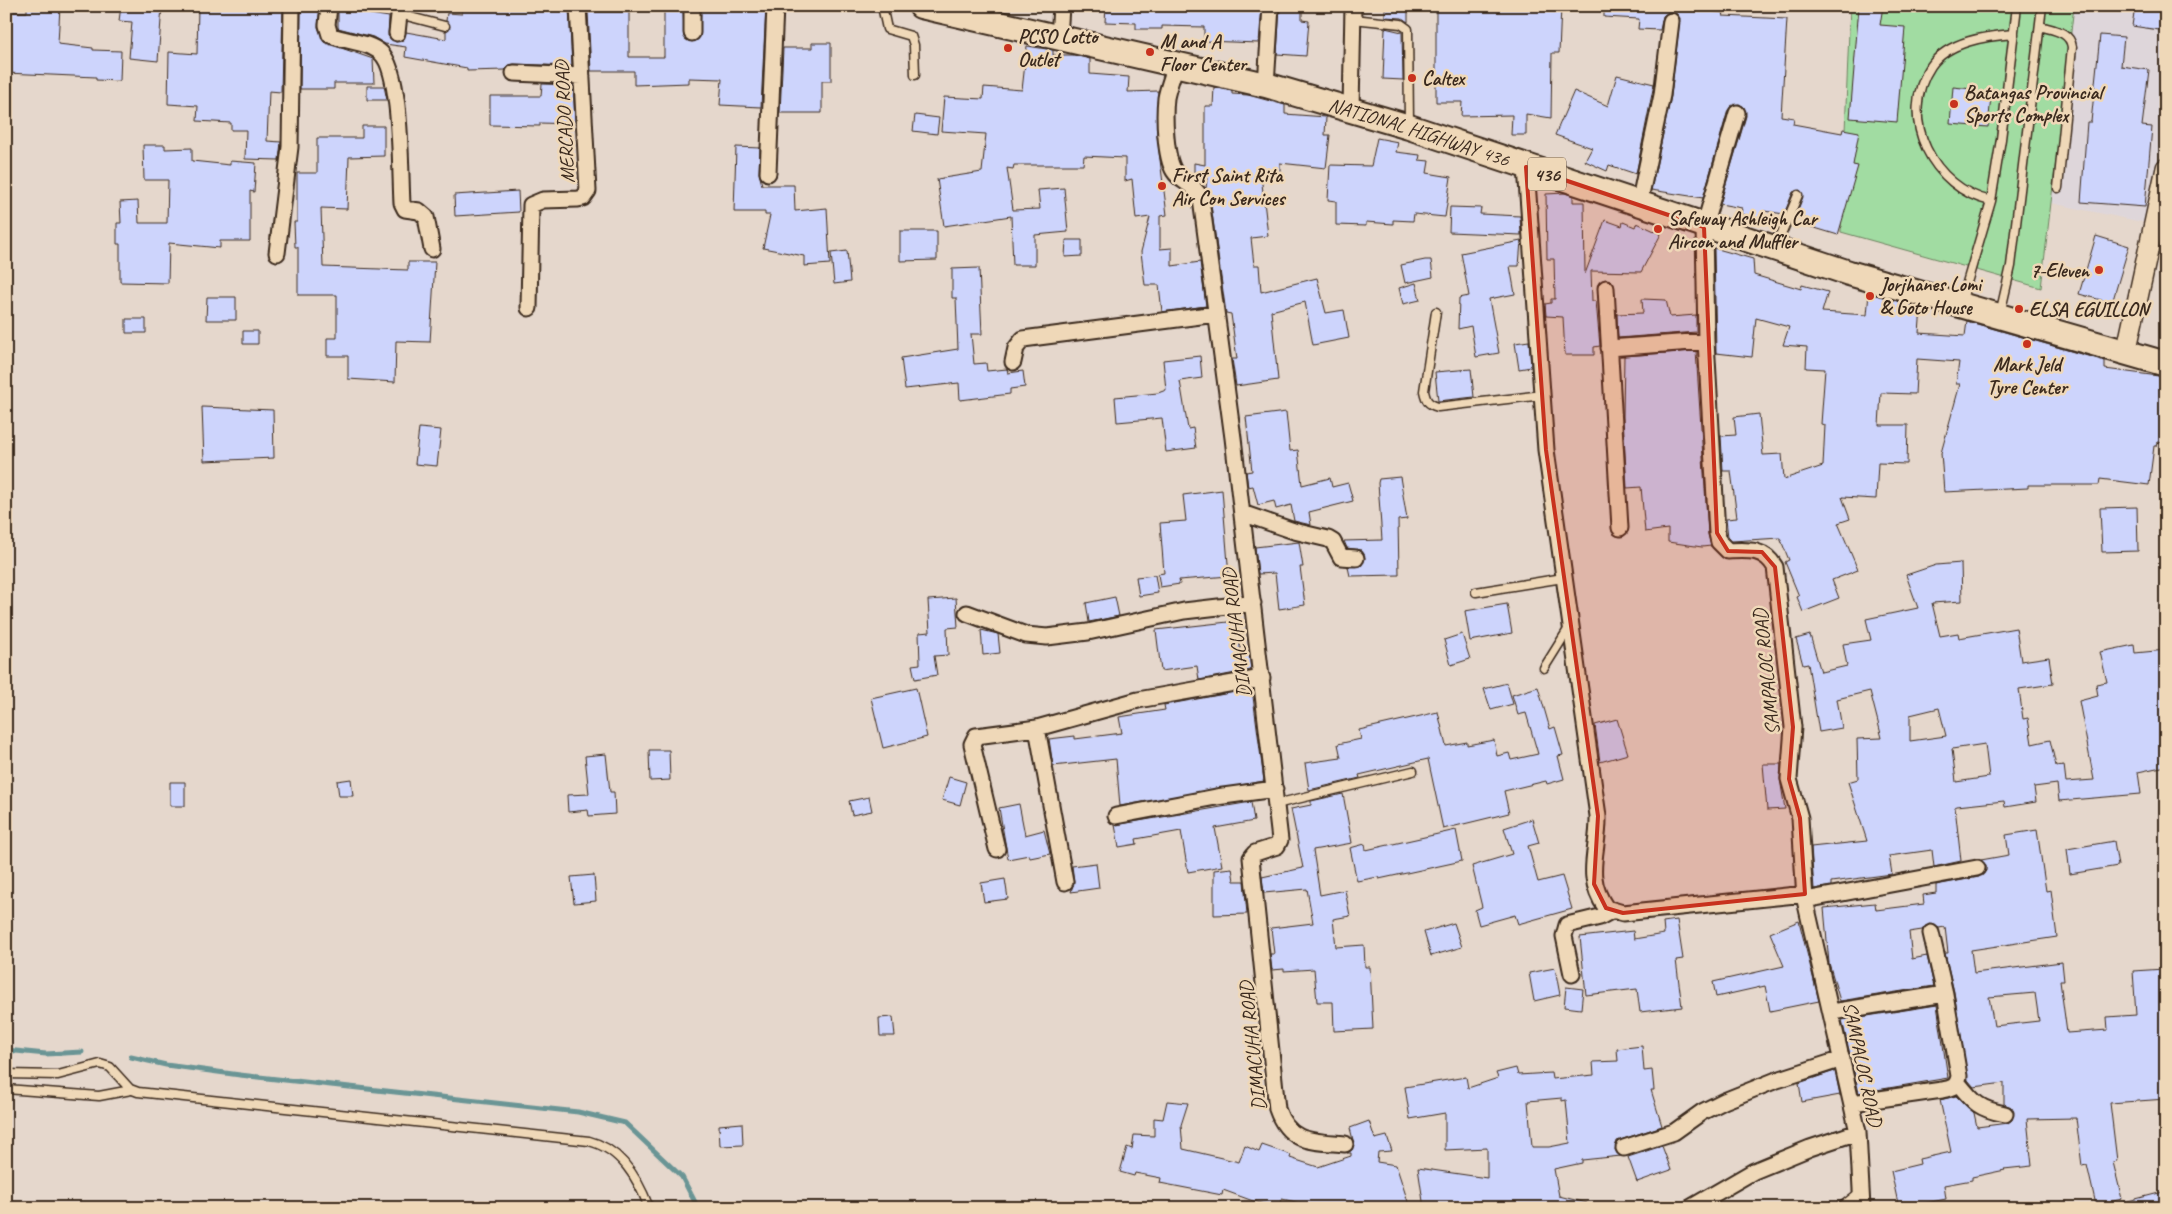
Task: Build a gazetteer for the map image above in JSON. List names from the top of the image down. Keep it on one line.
{"streets":{"main road":["NATIONAL HIGHWAY 436","436"],"street":["MERCADO ROAD","DIMACUHA ROAD","SAMPALOC ROAD"]},"crossings":[["NATIONAL HIGHWAY 436","DIMACUHA ROAD"],["NATIONAL HIGHWAY 436","SAMPALOC ROAD"]],"places":["PCSO Lotto Outlet","M and A Floor Center","Caltex","Batangas Provincial Sports Complex","First Saint Rita Air Con Services","Safeway Ashleigh Car Aircon and Muffler","7-Eleven","Jorjhanes Lomi & Goto House","ELSA EGUILLON","Mark Jeld Tyre Center"]}
